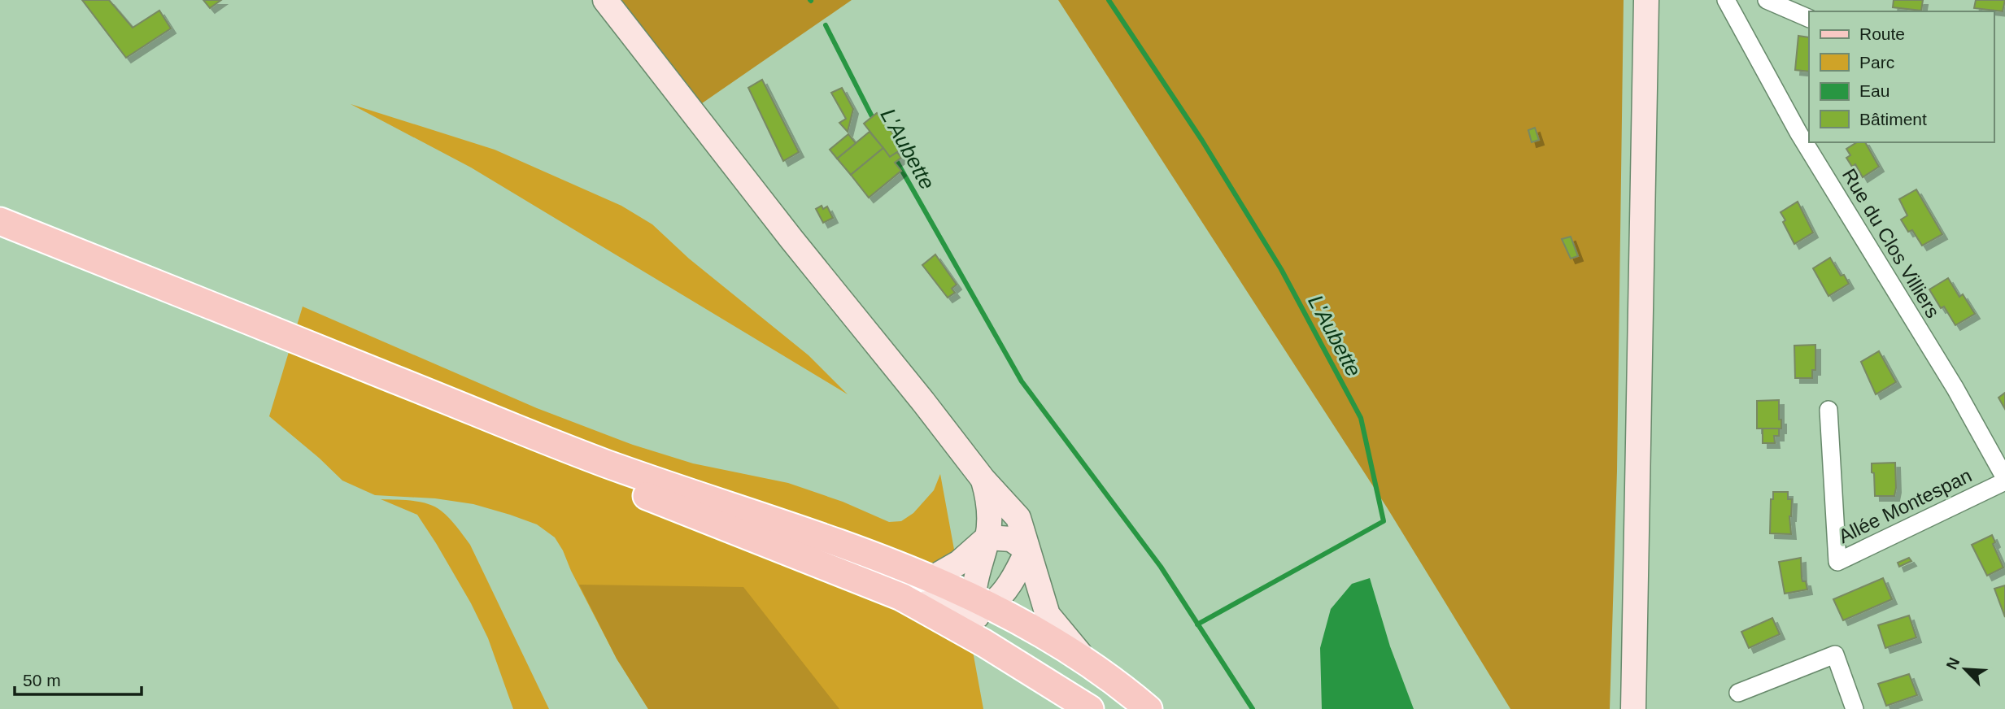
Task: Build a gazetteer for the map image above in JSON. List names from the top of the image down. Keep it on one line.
{"streets":{"street":["Rue du Clos Villiers","Allée Montespan"]},"crossings":[["Rue du Clos Villiers","Allée Montespan"]],"water":["L'Aubette"],"legend":["Route","Parc","Eau","Bâtiment"],"scale_bar":"50 m","north":"top left"}
